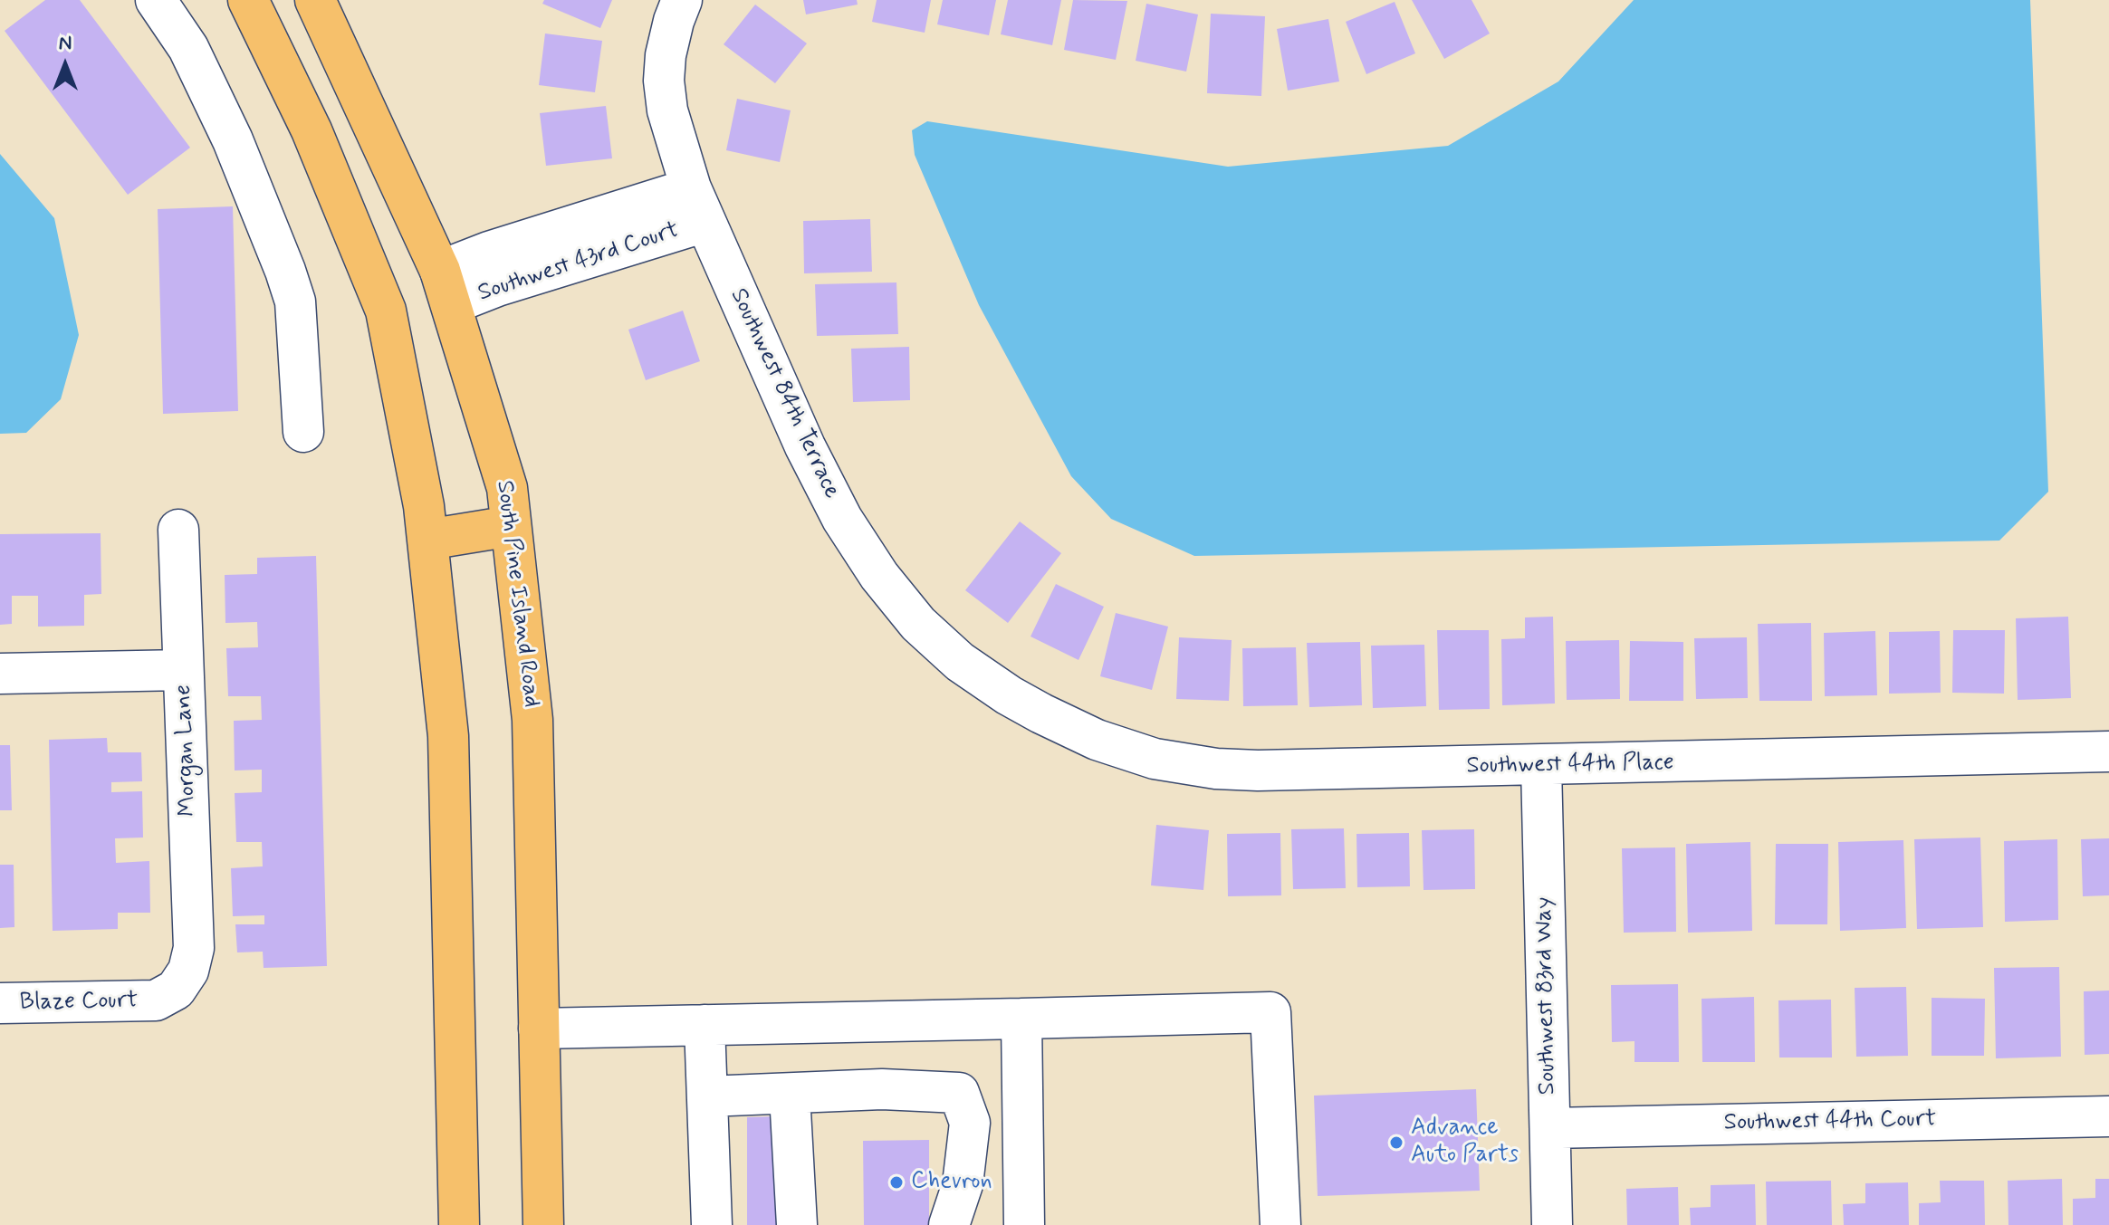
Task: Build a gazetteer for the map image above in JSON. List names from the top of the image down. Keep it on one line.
{"streets":{"main road":["South Pine Island Road"],"street":["Southwest 43rd Court","Southwest 84th Terrace","Morgan Lane","Southwest 44th Place","Southwest 83rd Way","Blaze Court","Southwest 44th Court"]},"crossings":[["Southwest 43rd Court","Southwest 84th Terrace"],["Southwest 43rd Court","South Pine Island Road"],["Southwest 84th Terrace","Southwest 44th Place"],["Morgan Lane","Blaze Court"],["Southwest 44th Place","Southwest 83rd Way"],["Southwest 83rd Way","Southwest 44th Court"]],"places":["Advance Auto Parts","Chevron"],"north":"top"}
